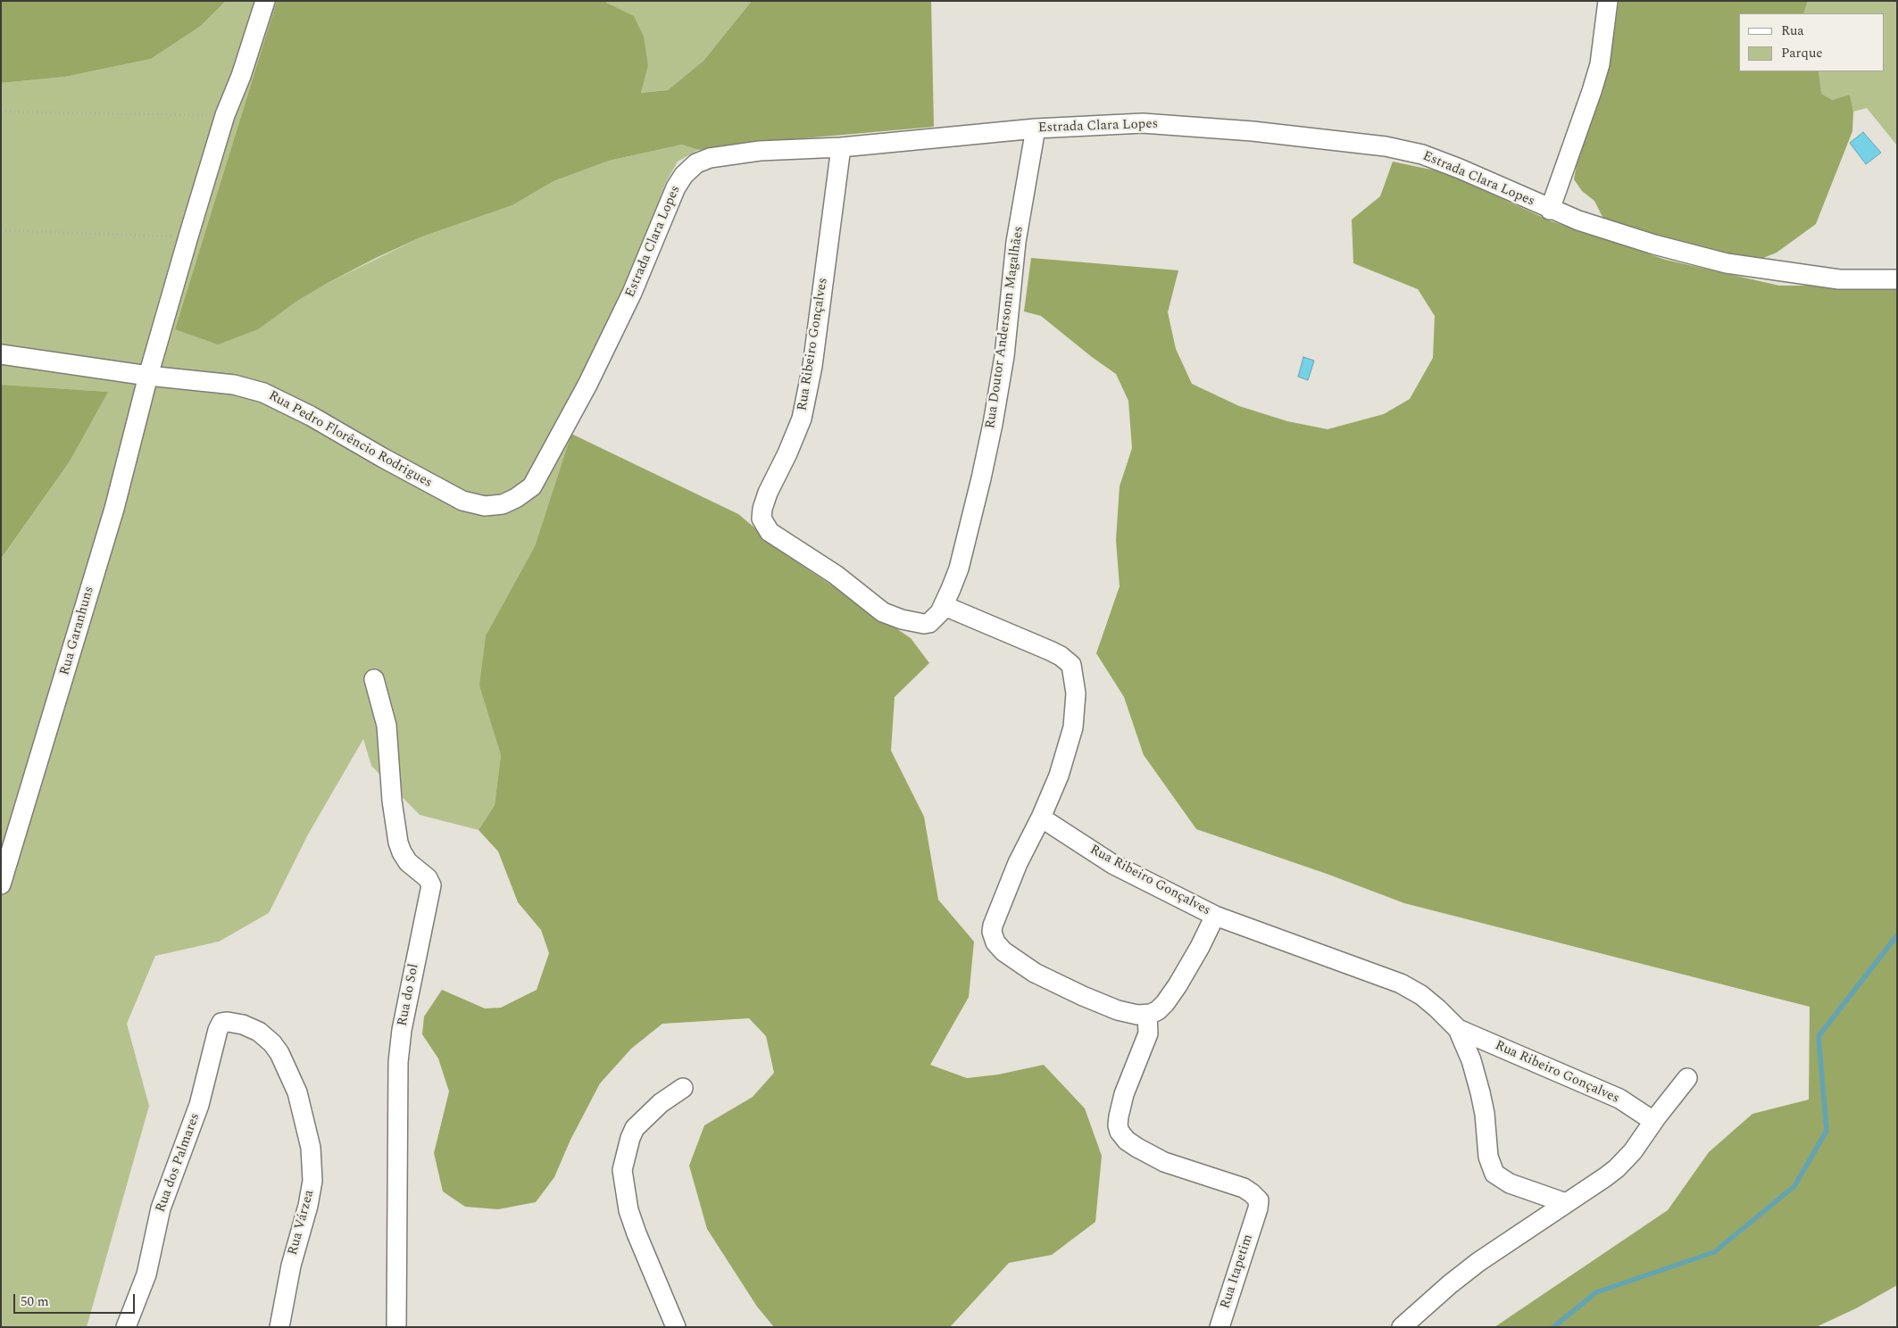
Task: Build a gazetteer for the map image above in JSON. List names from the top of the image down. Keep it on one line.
{"streets":{"street":["Estrada Clara Lopes","Rua Doutor Andersonn Magalhães","Rua Ribeiro Gonçalves","Rua Pedro Florêncio Rodrigues","Rua Garanhuns","Rua do Sol","Rua dos Palmares","Rua Várzea","Rua Itapetim"]},"crossings":[["Estrada Clara Lopes","Rua Doutor Andersonn Magalhães"],["Estrada Clara Lopes","Rua Ribeiro Gonçalves"],["Estrada Clara Lopes","Rua Pedro Florêncio Rodrigues"],["Rua Doutor Andersonn Magalhães","Rua Ribeiro Gonçalves"],["Rua Pedro Florêncio Rodrigues","Rua Garanhuns"],["Rua dos Palmares","Rua Várzea"]],"legend":["Rua","Parque"],"scale_bar":"50 m"}
